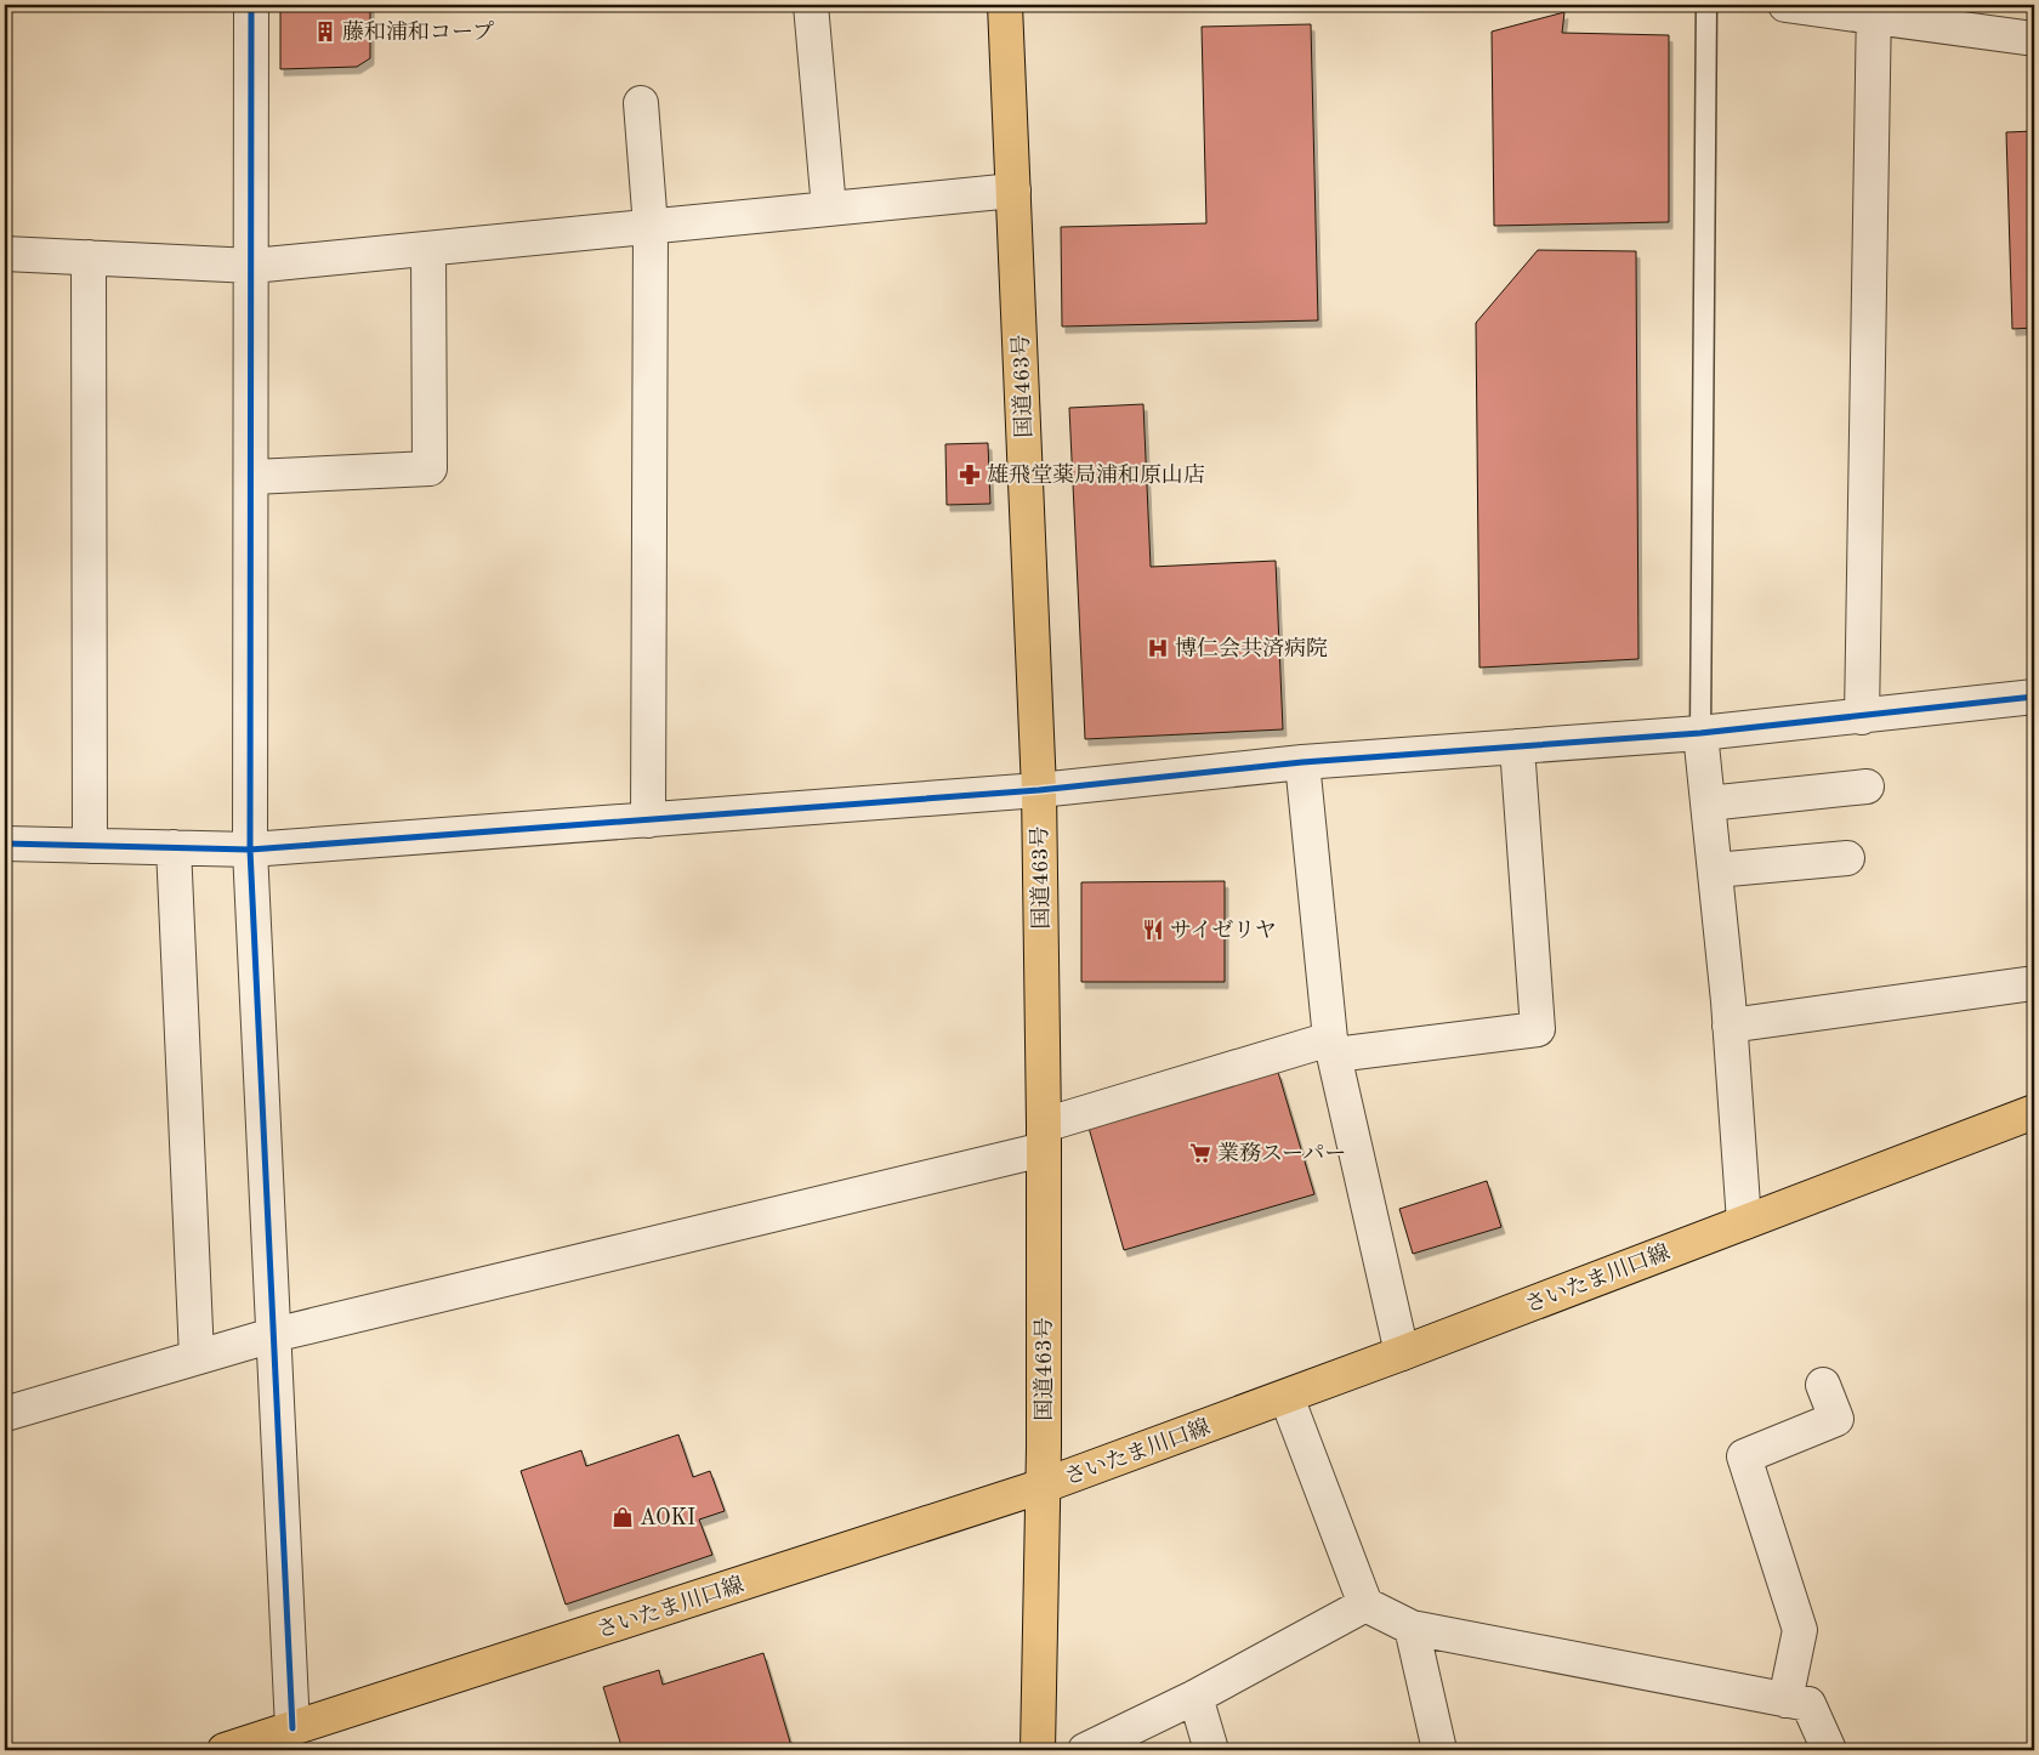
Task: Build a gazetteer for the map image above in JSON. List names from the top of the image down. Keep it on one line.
{"streets":{"main road":["国道463号","さいたま川口線"]},"crossings":[["国道463号","さいたま川口線"]],"places":{"building":["藤和浦和コープ"],"pharmacy":["雄飛堂薬局浦和原山店"],"hospital":["博仁会共済病院"],"restaurant":["サイゼリヤ"],"supermarket":["業務スーパー"],"shop":["AOKI"]}}
